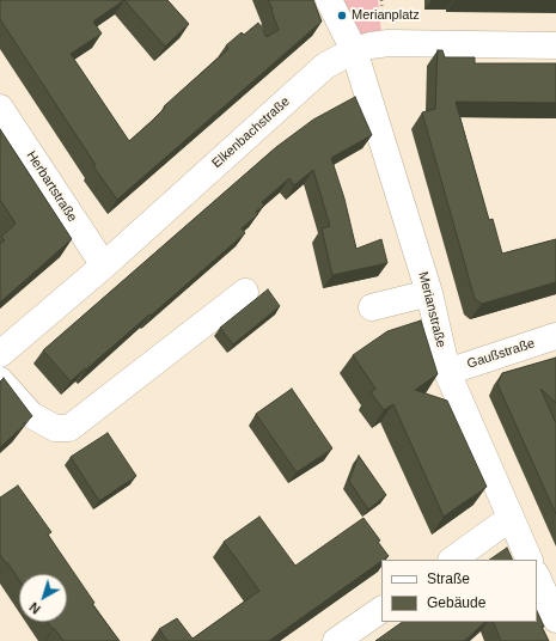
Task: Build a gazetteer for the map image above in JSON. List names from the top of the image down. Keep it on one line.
{"streets":{"street":["Elkenbachstraße","Herbartstraße","Merianstraße","Gaußstraße"]},"crossings":[["Elkenbachstraße","Herbartstraße"],["Elkenbachstraße","Merianstraße"],["Merianstraße","Gaußstraße"]],"places":["Merianplatz"],"legend":["Straße","Gebäude"],"north":"bottom left"}
